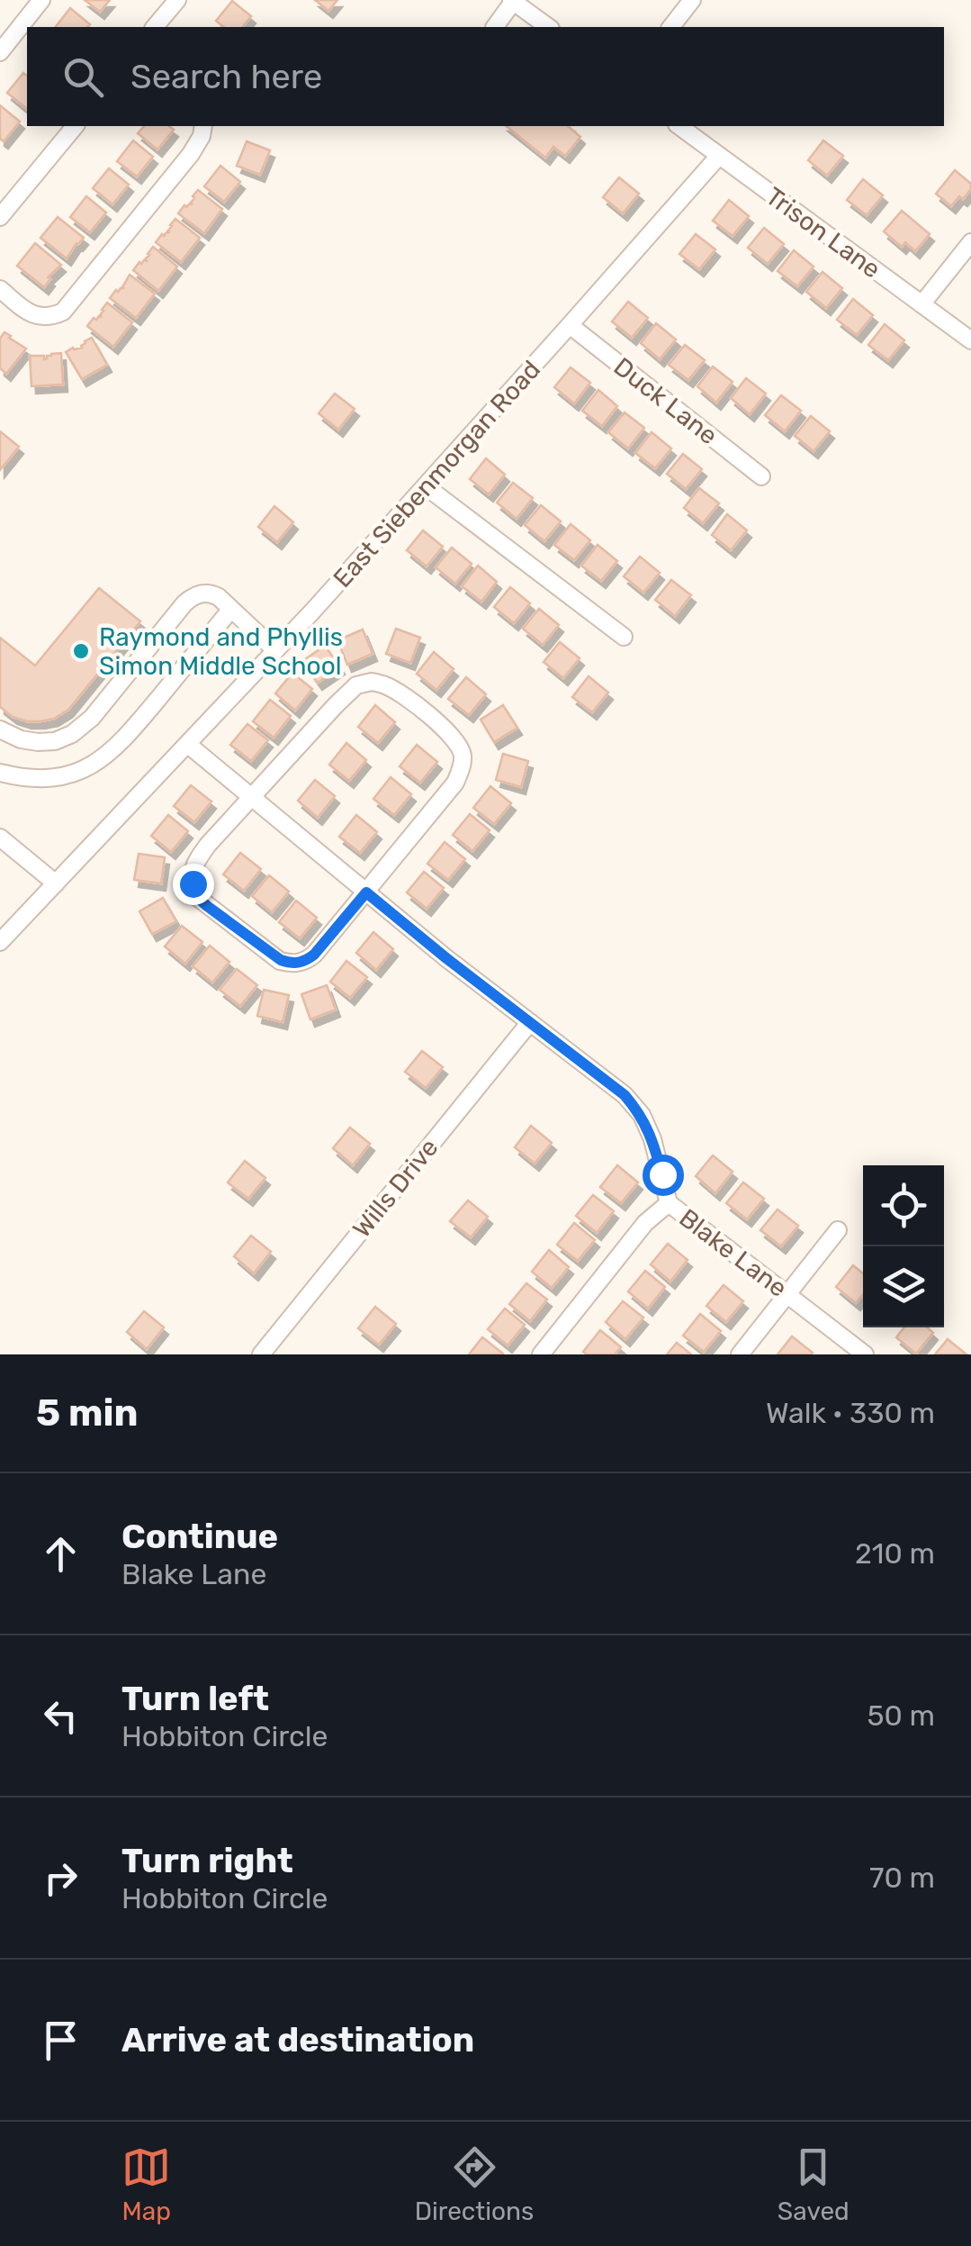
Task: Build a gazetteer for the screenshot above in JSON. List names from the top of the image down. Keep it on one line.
{"streets":{"street":["Trison Lane","Duck Lane","East Siebenmorgan Road","Wills Drive","Blake Lane"]},"crossings":[["Trison Lane","East Siebenmorgan Road"],["Duck Lane","East Siebenmorgan Road"],["East Siebenmorgan Road","Blake Lane"],["Wills Drive","Blake Lane"]],"places":["Raymond and Phyllis Simon Middle School"],"page":{"search":"Search here","heading":["5 min","Walk · 330 m"],"list":[["Continue","Blake Lane","210 m"],["Turn left","Hobbiton Circle","50 m"],["Turn right","Hobbiton Circle","70 m"],"Arrive at destination"],"nav":["Map","Directions","Saved"]}}
